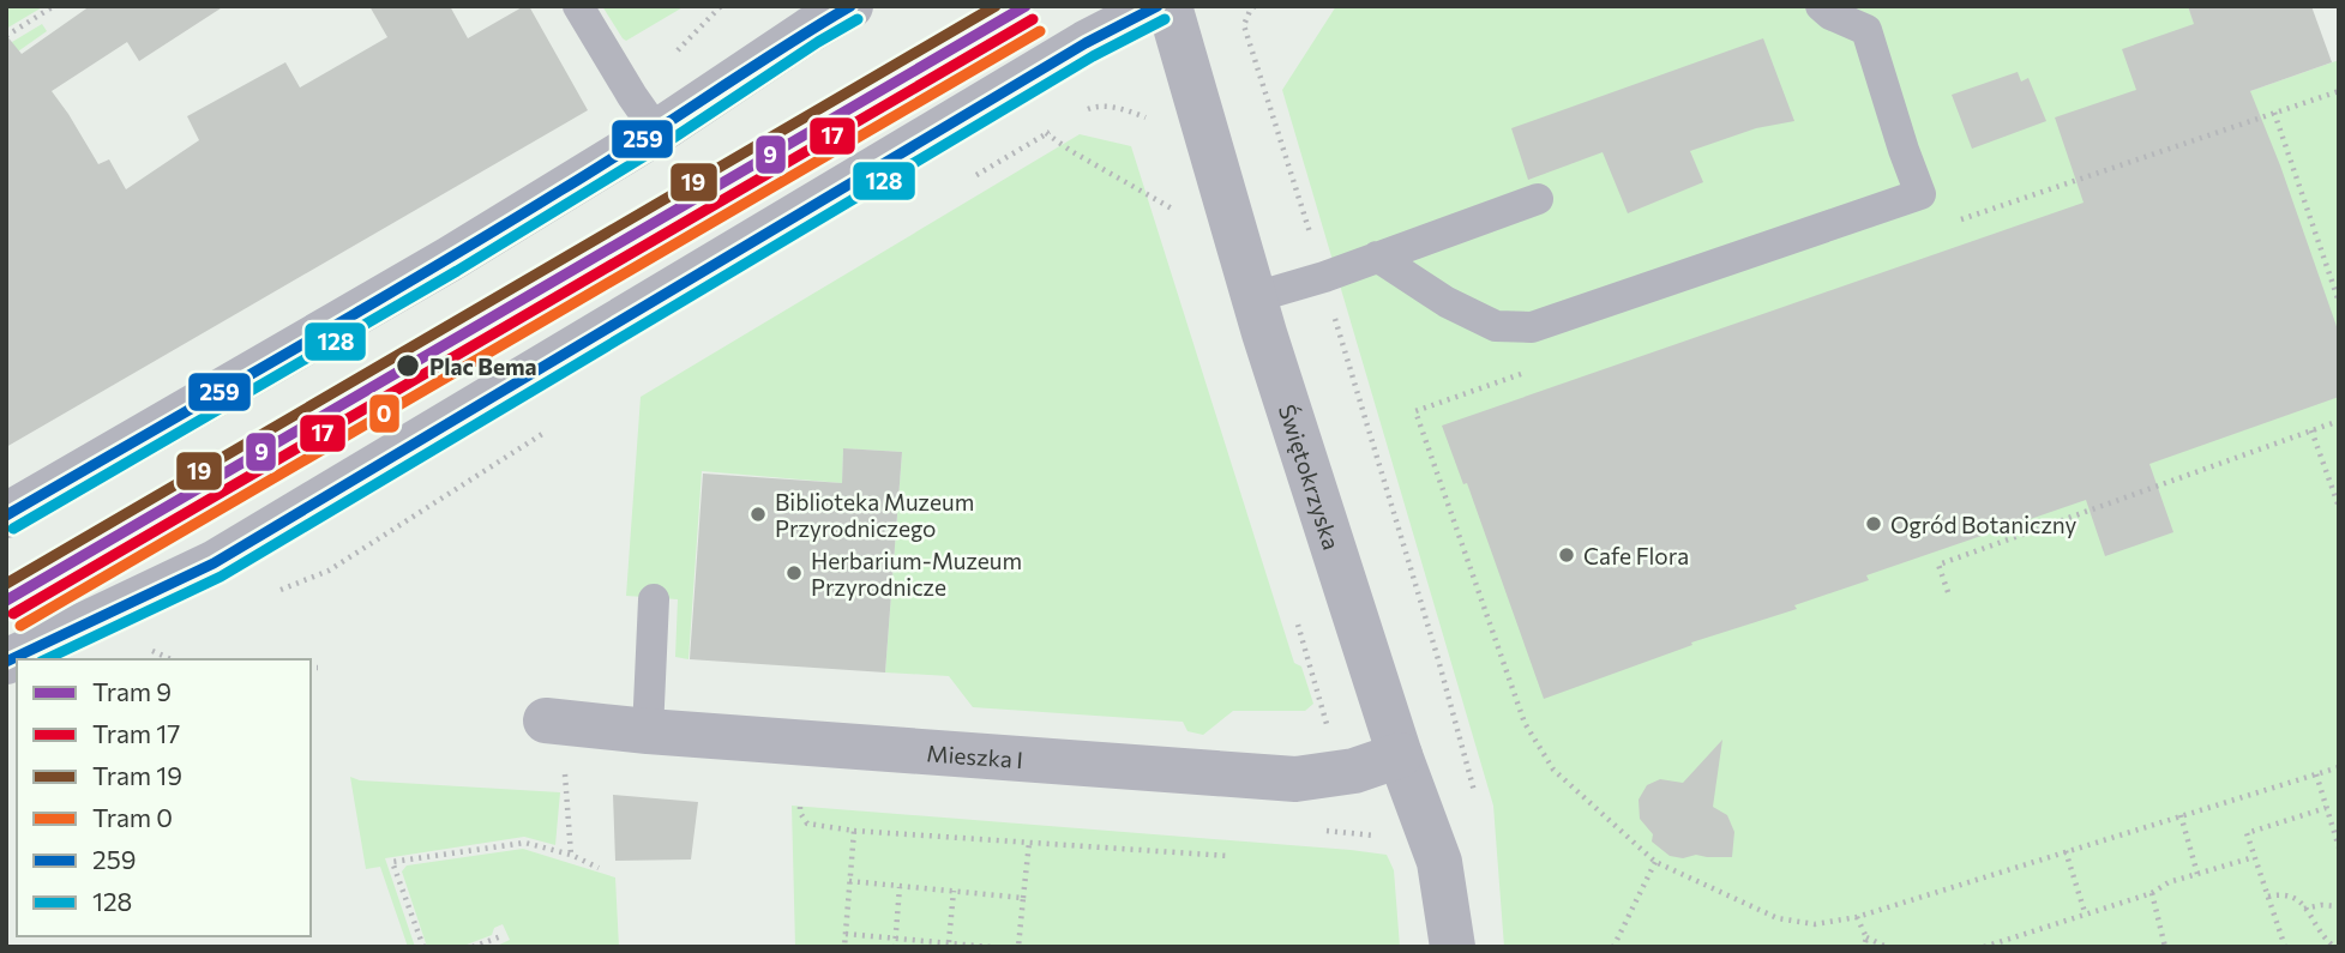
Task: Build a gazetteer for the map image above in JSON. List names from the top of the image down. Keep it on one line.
{"streets":{"street":["Świętokrzyska","Mieszka I"]},"crossings":[["Świętokrzyska","Mieszka I"]],"places":["Plac Bema","Biblioteka Muzeum Przyrodniczego","Ogród Botaniczny","Cafe Flora","Herbarium-Muzeum Przyrodnicze"],"lines":["tram line 9","tram line 19","transit line 259","tram line 17","transit line 128","tram line 0"],"legend":["Tram 9","Tram 17","Tram 19","Tram 0","259","128"]}
